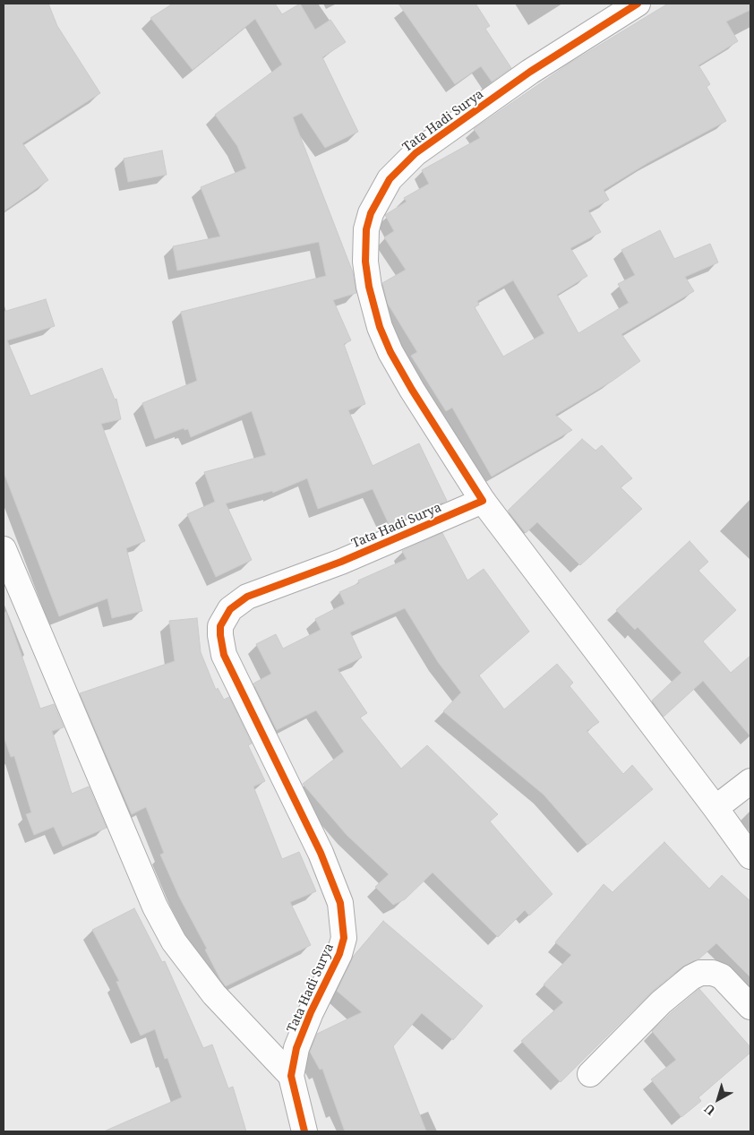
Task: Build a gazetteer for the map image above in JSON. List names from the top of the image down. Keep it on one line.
{"streets":{"street":["Tata Hadi Surya"]},"north":"bottom left"}
